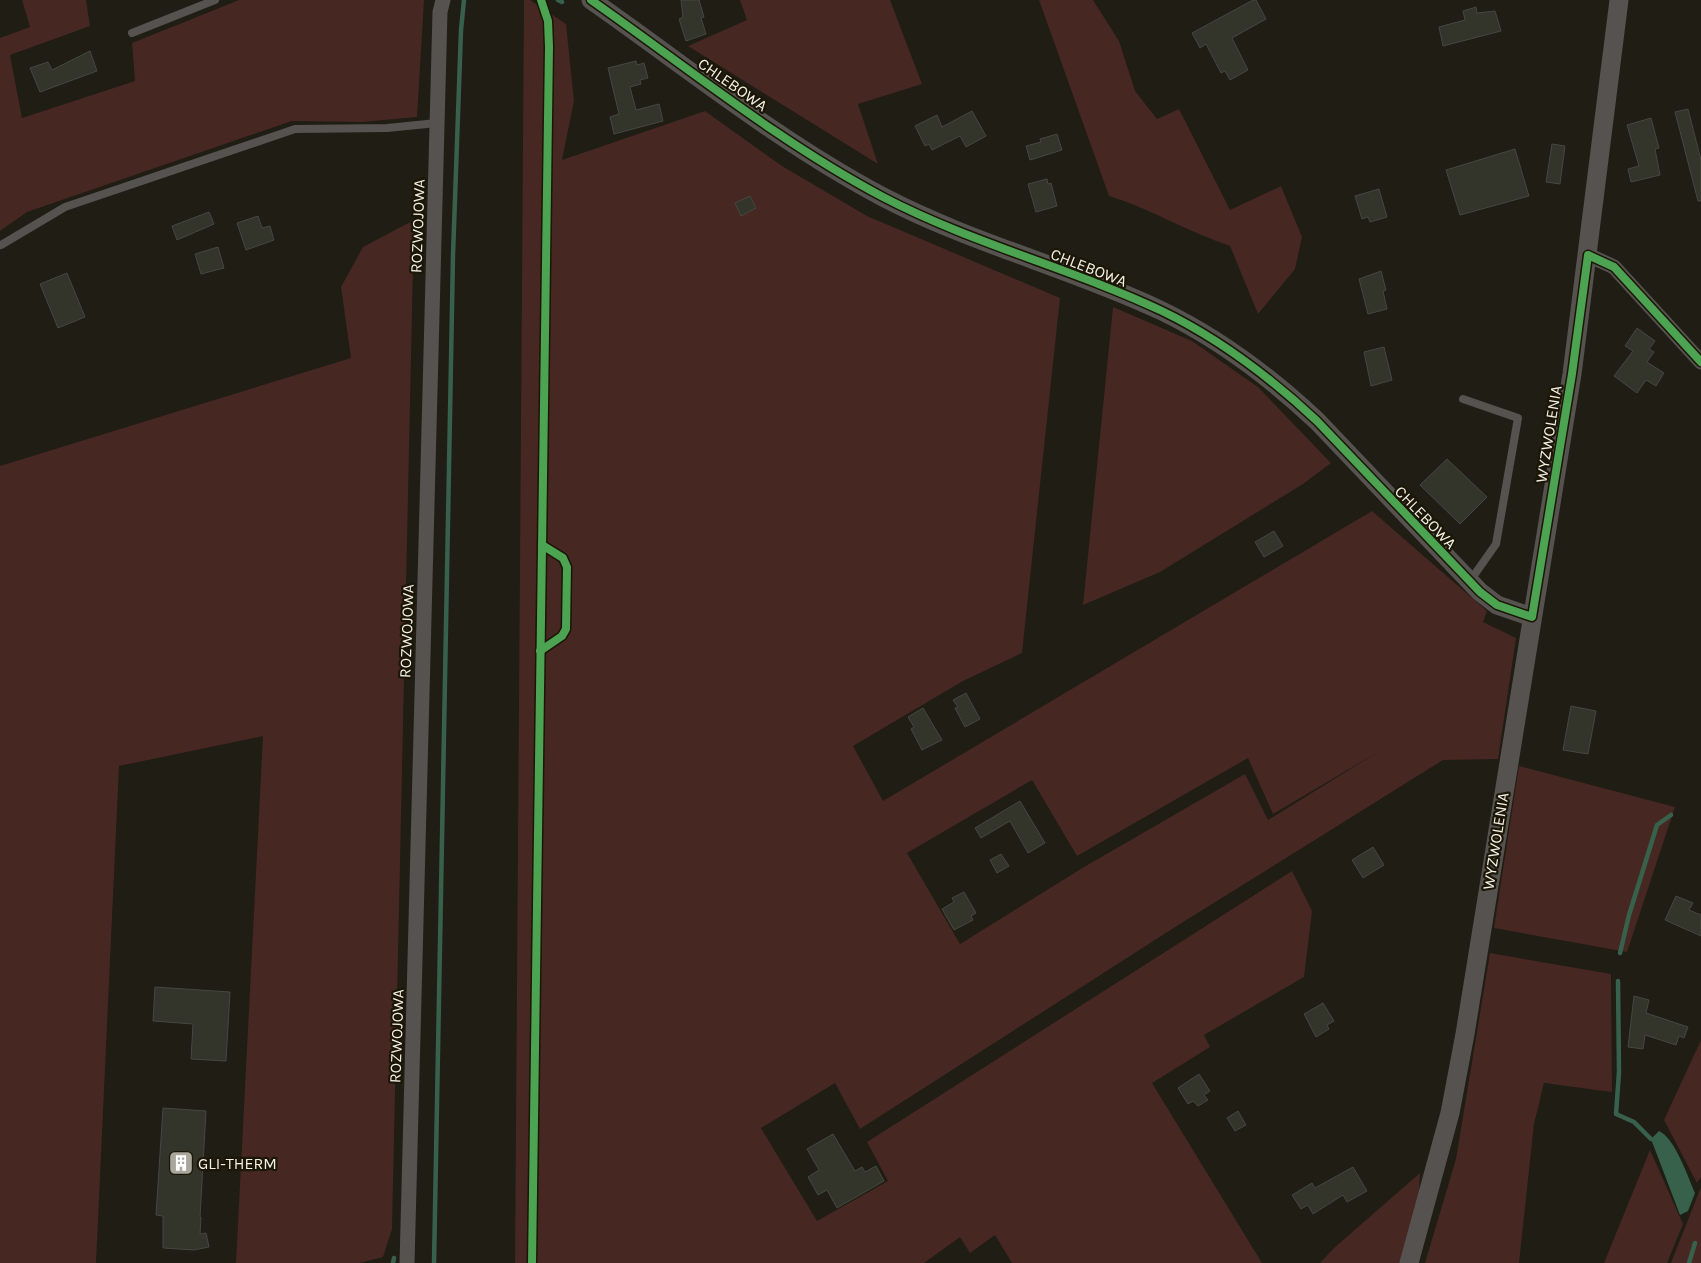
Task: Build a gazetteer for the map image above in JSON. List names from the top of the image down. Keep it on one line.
{"streets":{"street":["CHLEBOWA","ROZWOJOWA","WYZWOLENIA"]},"crossings":[["CHLEBOWA","WYZWOLENIA"]],"places":{"building":["GLI-THERM"]}}
